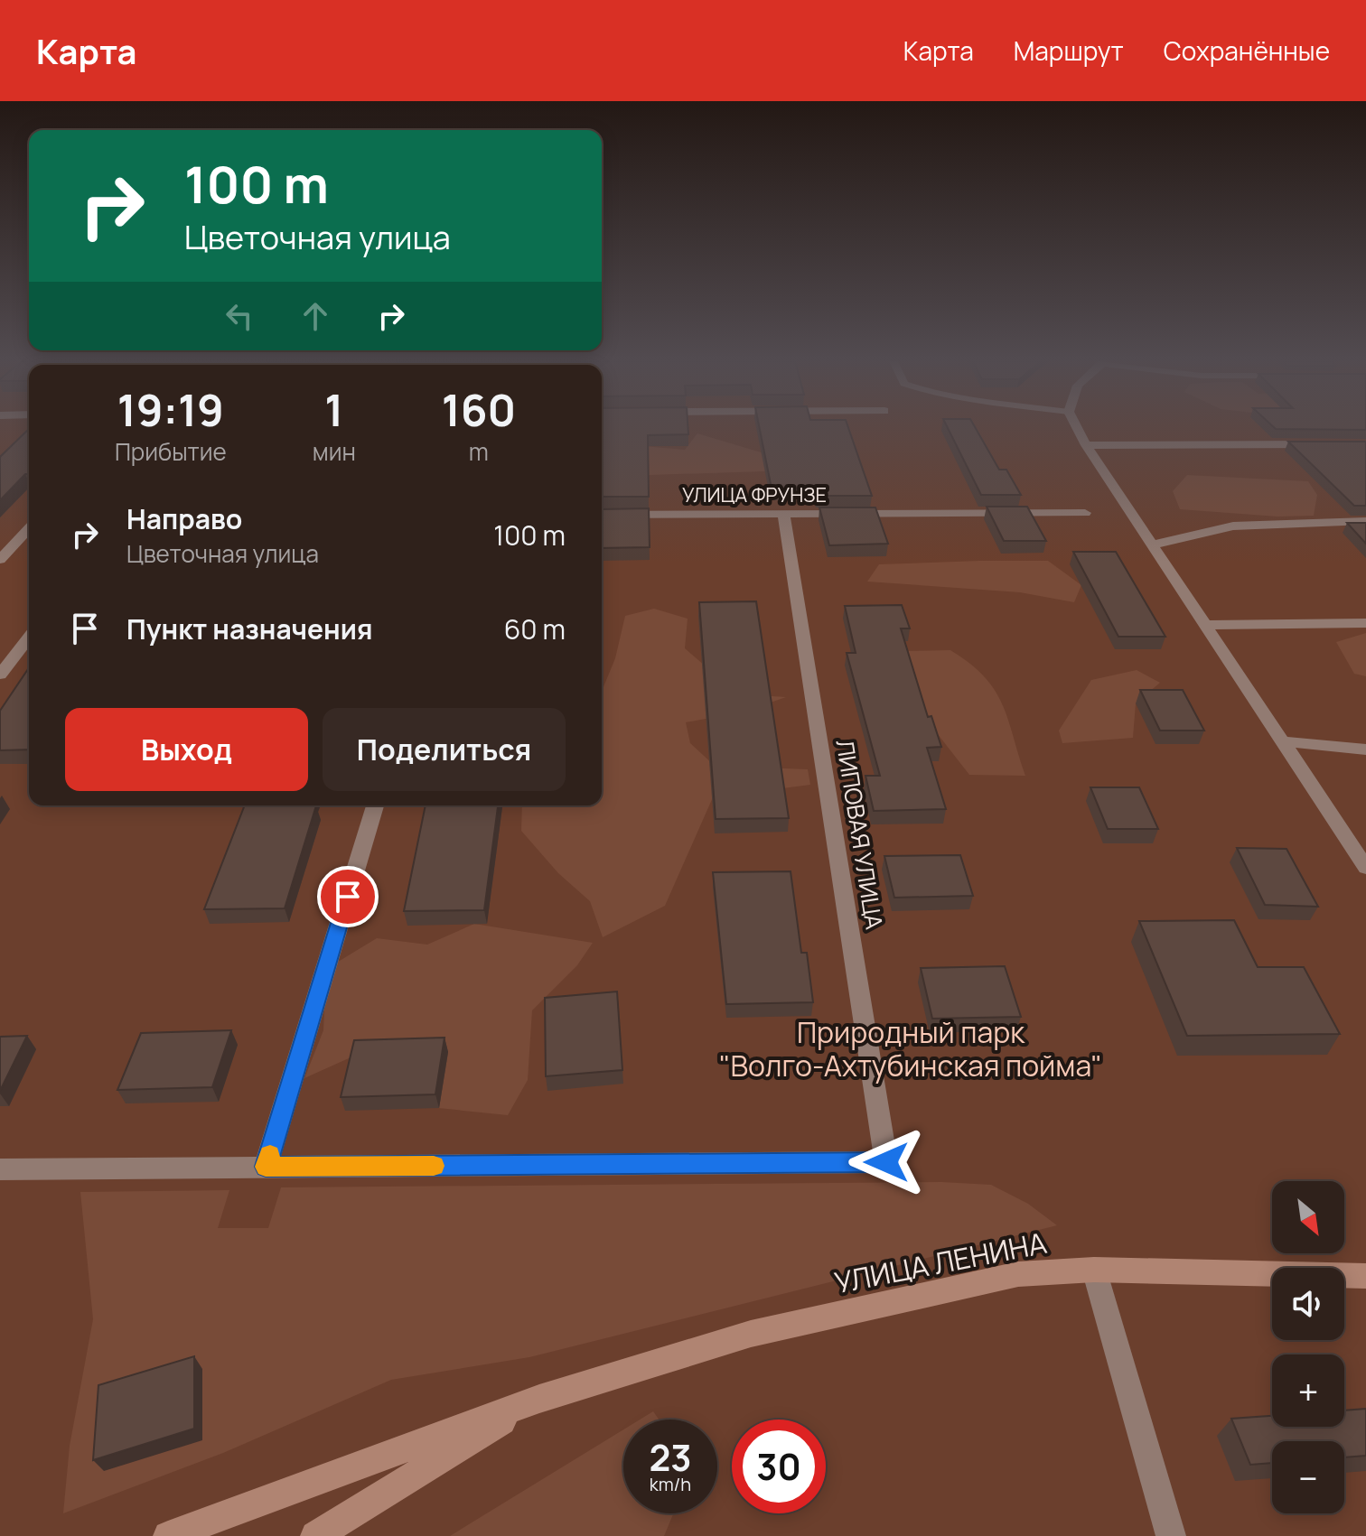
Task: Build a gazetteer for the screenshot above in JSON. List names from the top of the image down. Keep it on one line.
{"streets":{"street":["УЛИЦА ФРУНЗЕ","ЛИПОВАЯ УЛИЦА","УЛИЦА ЛЕНИНА"]},"crossings":[["УЛИЦА ФРУНЗЕ","ЛИПОВАЯ УЛИЦА"]],"parks":["Природный парк \"Волго-Ахтубинская пойма\""],"north":"bottom right","page":{"header":"Карта","nav":["Карта","Маршрут","Сохранённые"],"turn":["100 m","Цветочная улица"],"eta":["19:19","Прибытие","1","мин","160","m"],"list":[{"name":"Направо","note":"Цветочная улица","value":"100 m"},{"name":"Пункт назначения","value":"60 m"}],"buttons":["Выход","Поделиться"],"map_buttons":["+","−"],"speed":"23 km/h","limit":"30"}}
